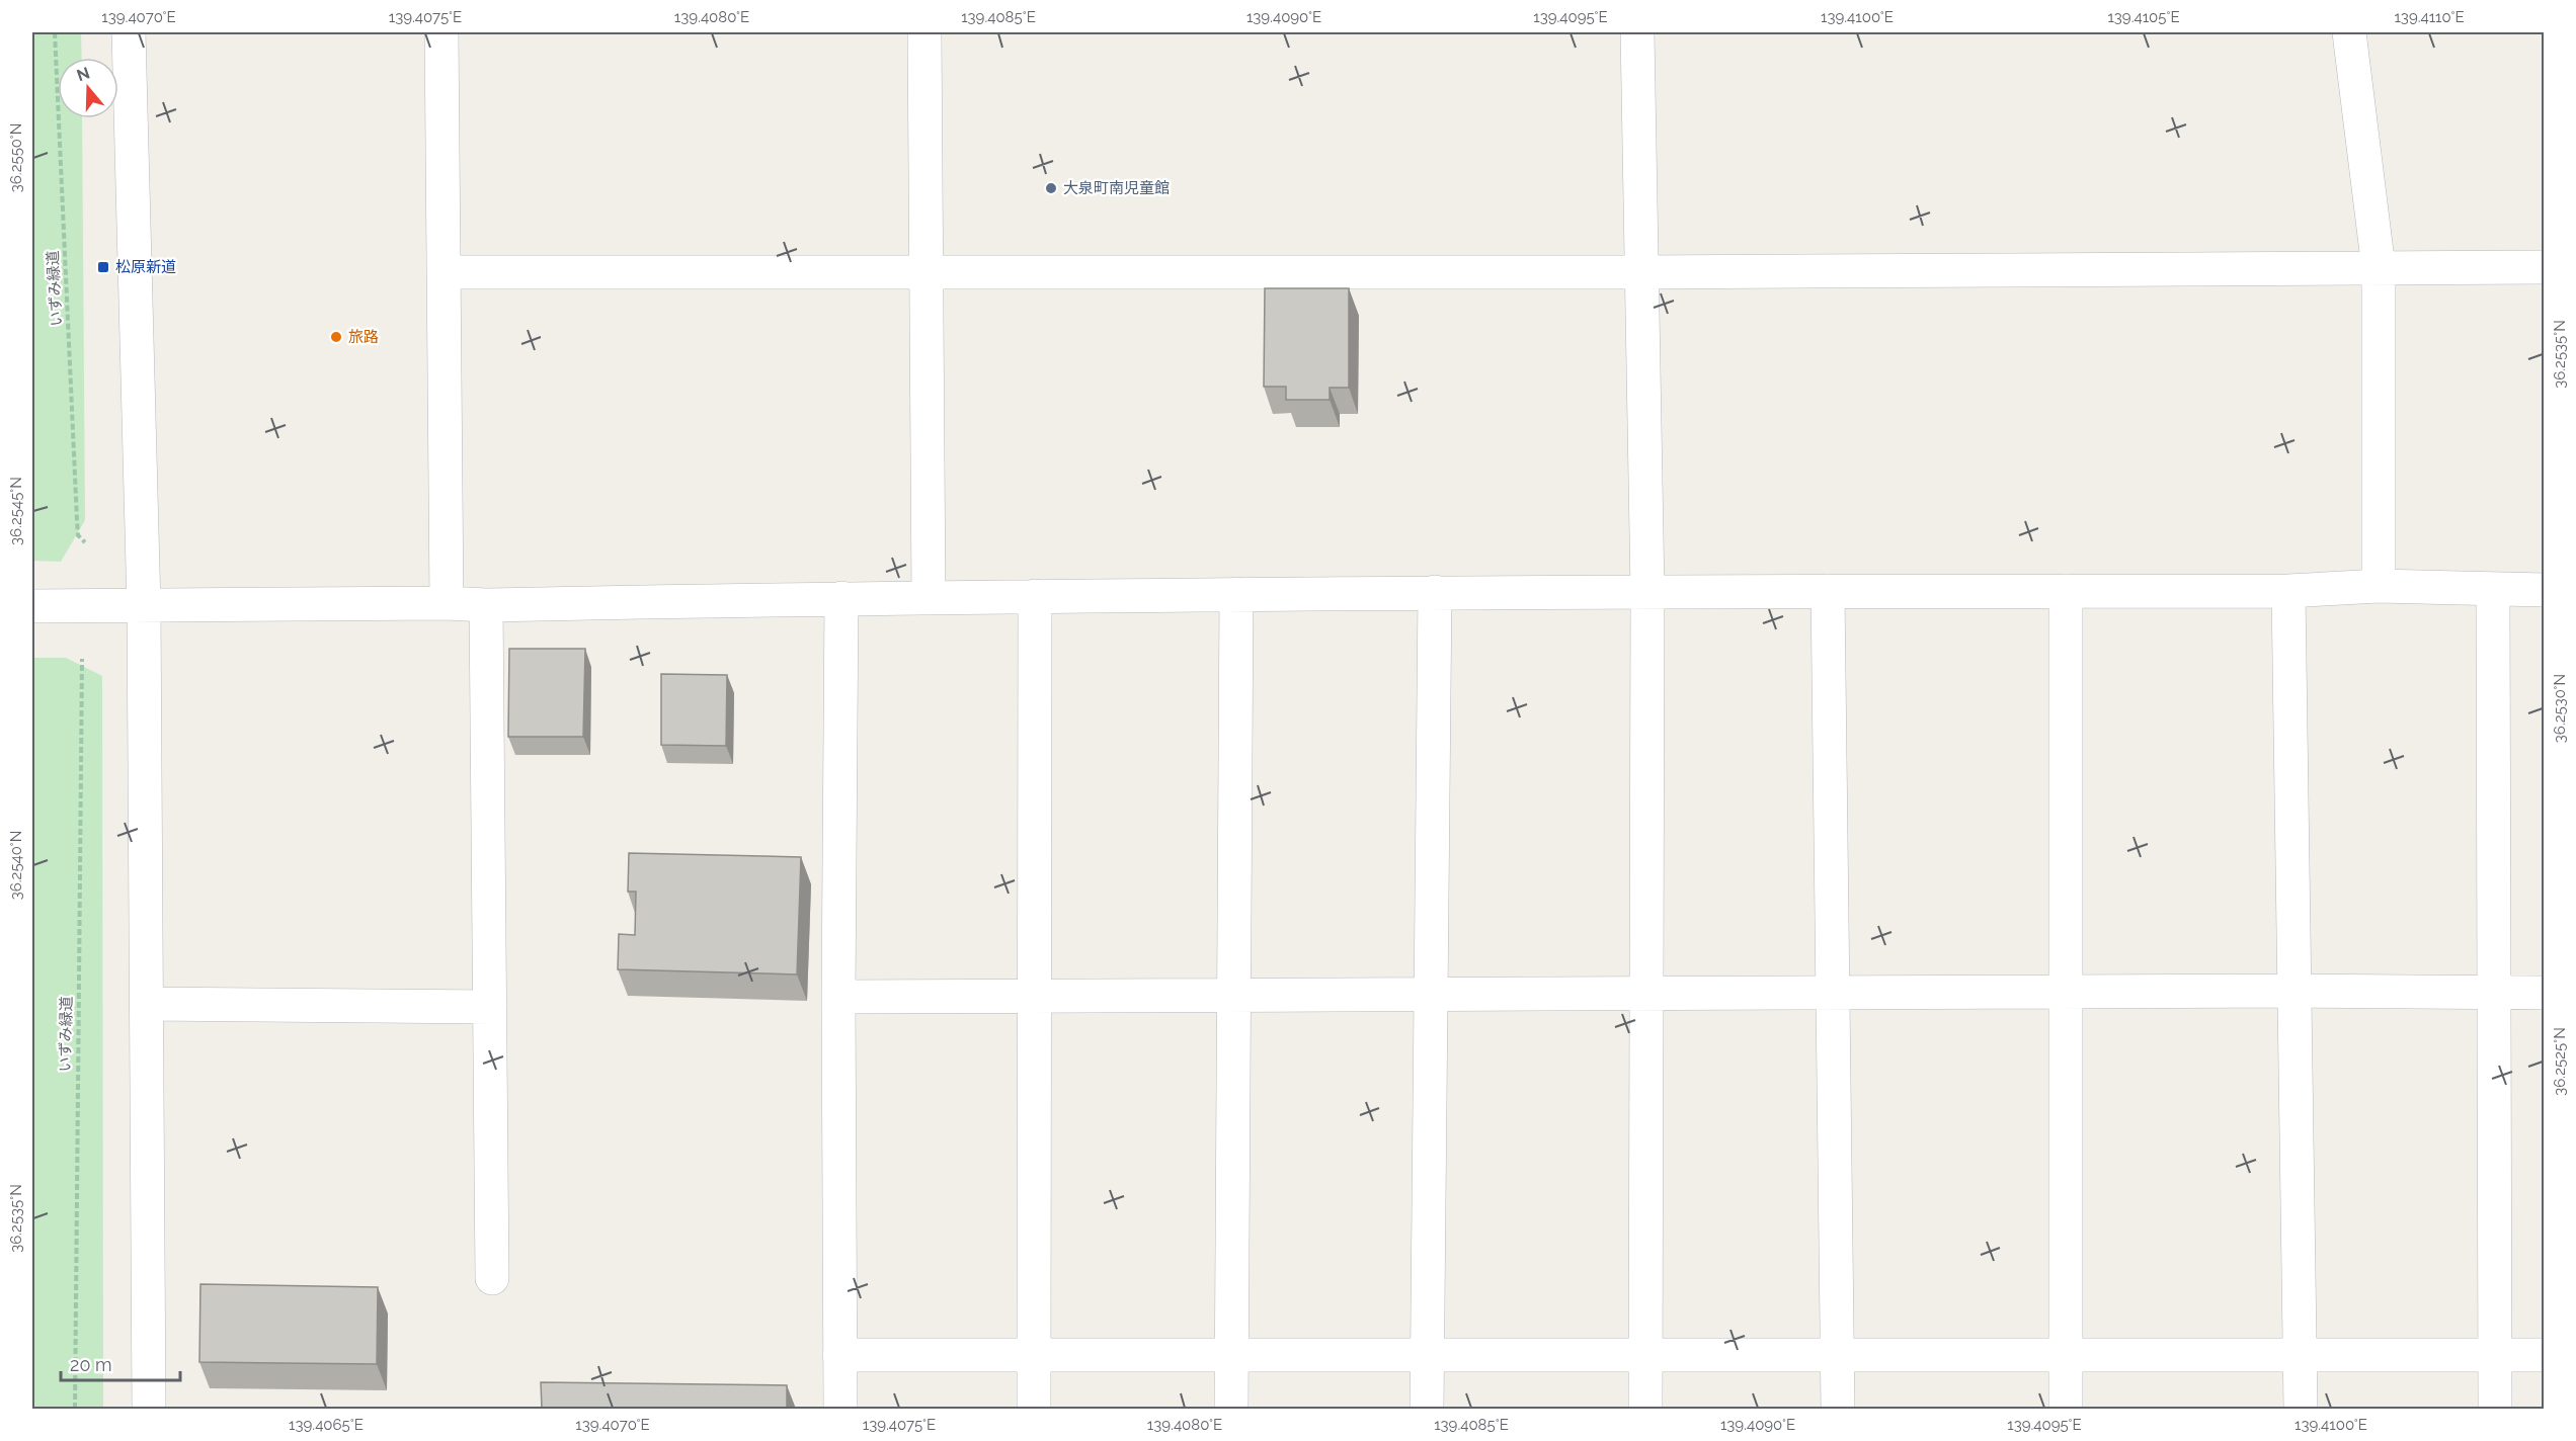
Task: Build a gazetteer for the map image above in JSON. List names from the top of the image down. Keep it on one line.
{"streets":{"path":["いずみ緑道"]},"places":{"other":["大泉町南児童館","旅路"],"transit":["松原新道"]},"scale_bar":"20 m","north":"top","coordinates":["139.4070°E","139.4075°E","139.4080°E","139.4085°E","139.4090°E","139.4095°E","139.4100°E","139.4105°E","139.4110°E","36.2550°N","36.2535°N","36.2545°N","36.2530°N","36.2540°N","36.2525°N","139.4065°E"]}
